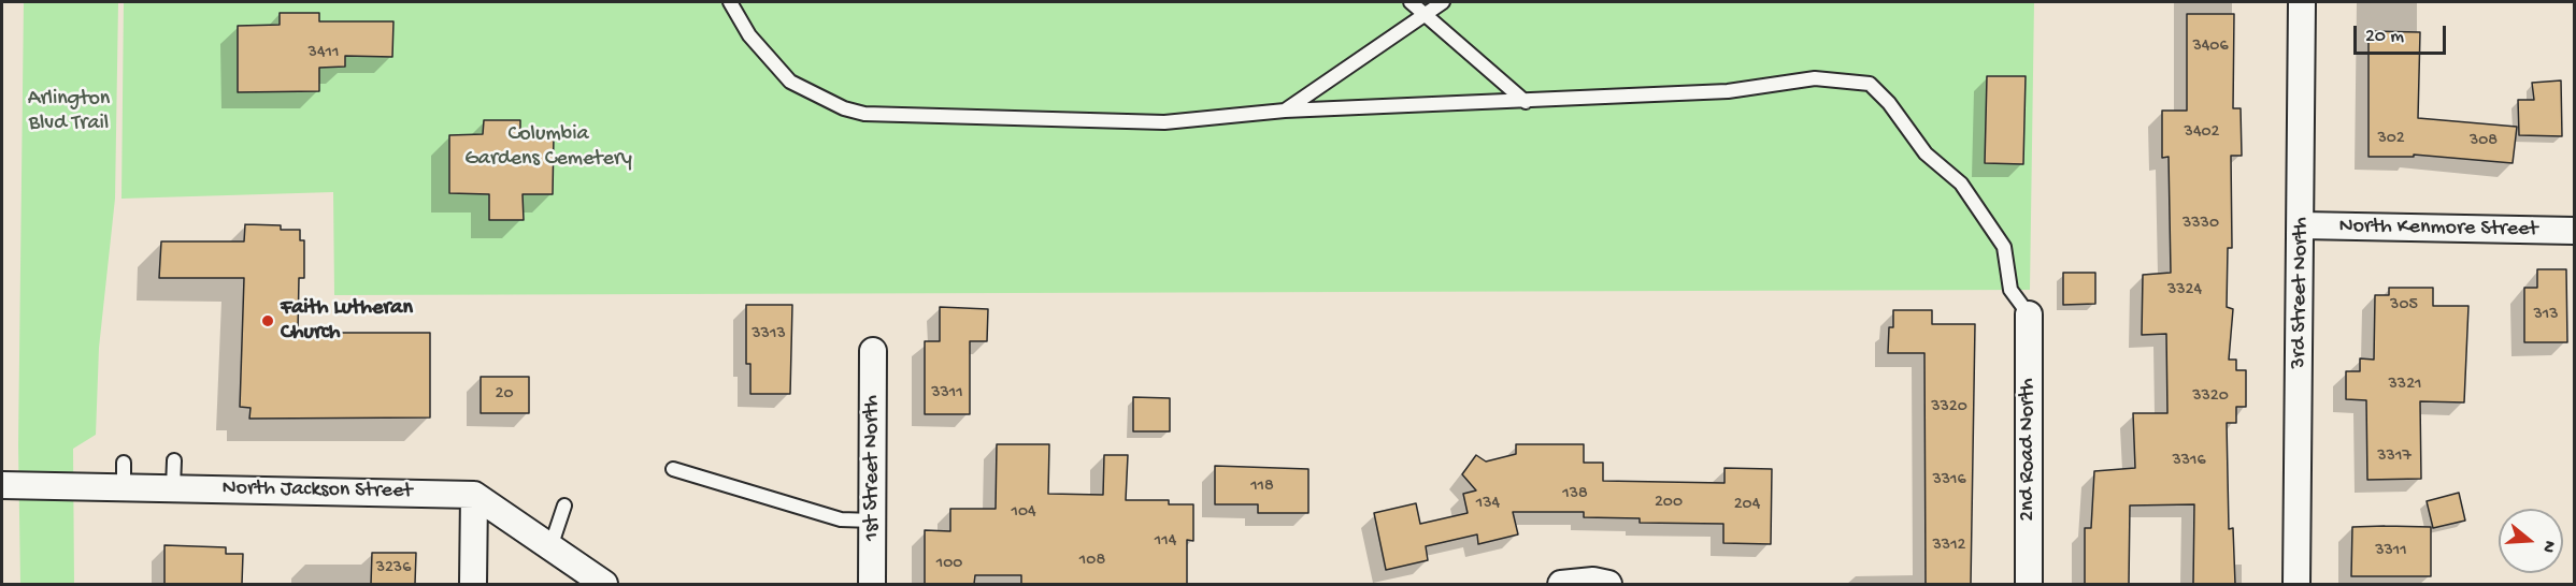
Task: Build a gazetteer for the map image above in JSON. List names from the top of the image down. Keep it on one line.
{"streets":{"street":["North Kenmore Street","3rd Street North","2nd Road North","1st Street North","North Jackson Street"]},"crossings":[["North Kenmore Street","3rd Street North"]],"parks":["Arlington Blvd Trail","Columbia Gardens Cemetery"],"places":["Faith Lutheran Church"],"house_numbers":["3406","3411","3402","302","308","3330","3324","305","313","3313","3321","3311","20","3320","3320","3317","3316","3316","118","138","200","134","204","104","114","3312","3311","108","100","3236"],"scale_bar":"20 m","north":"right"}
